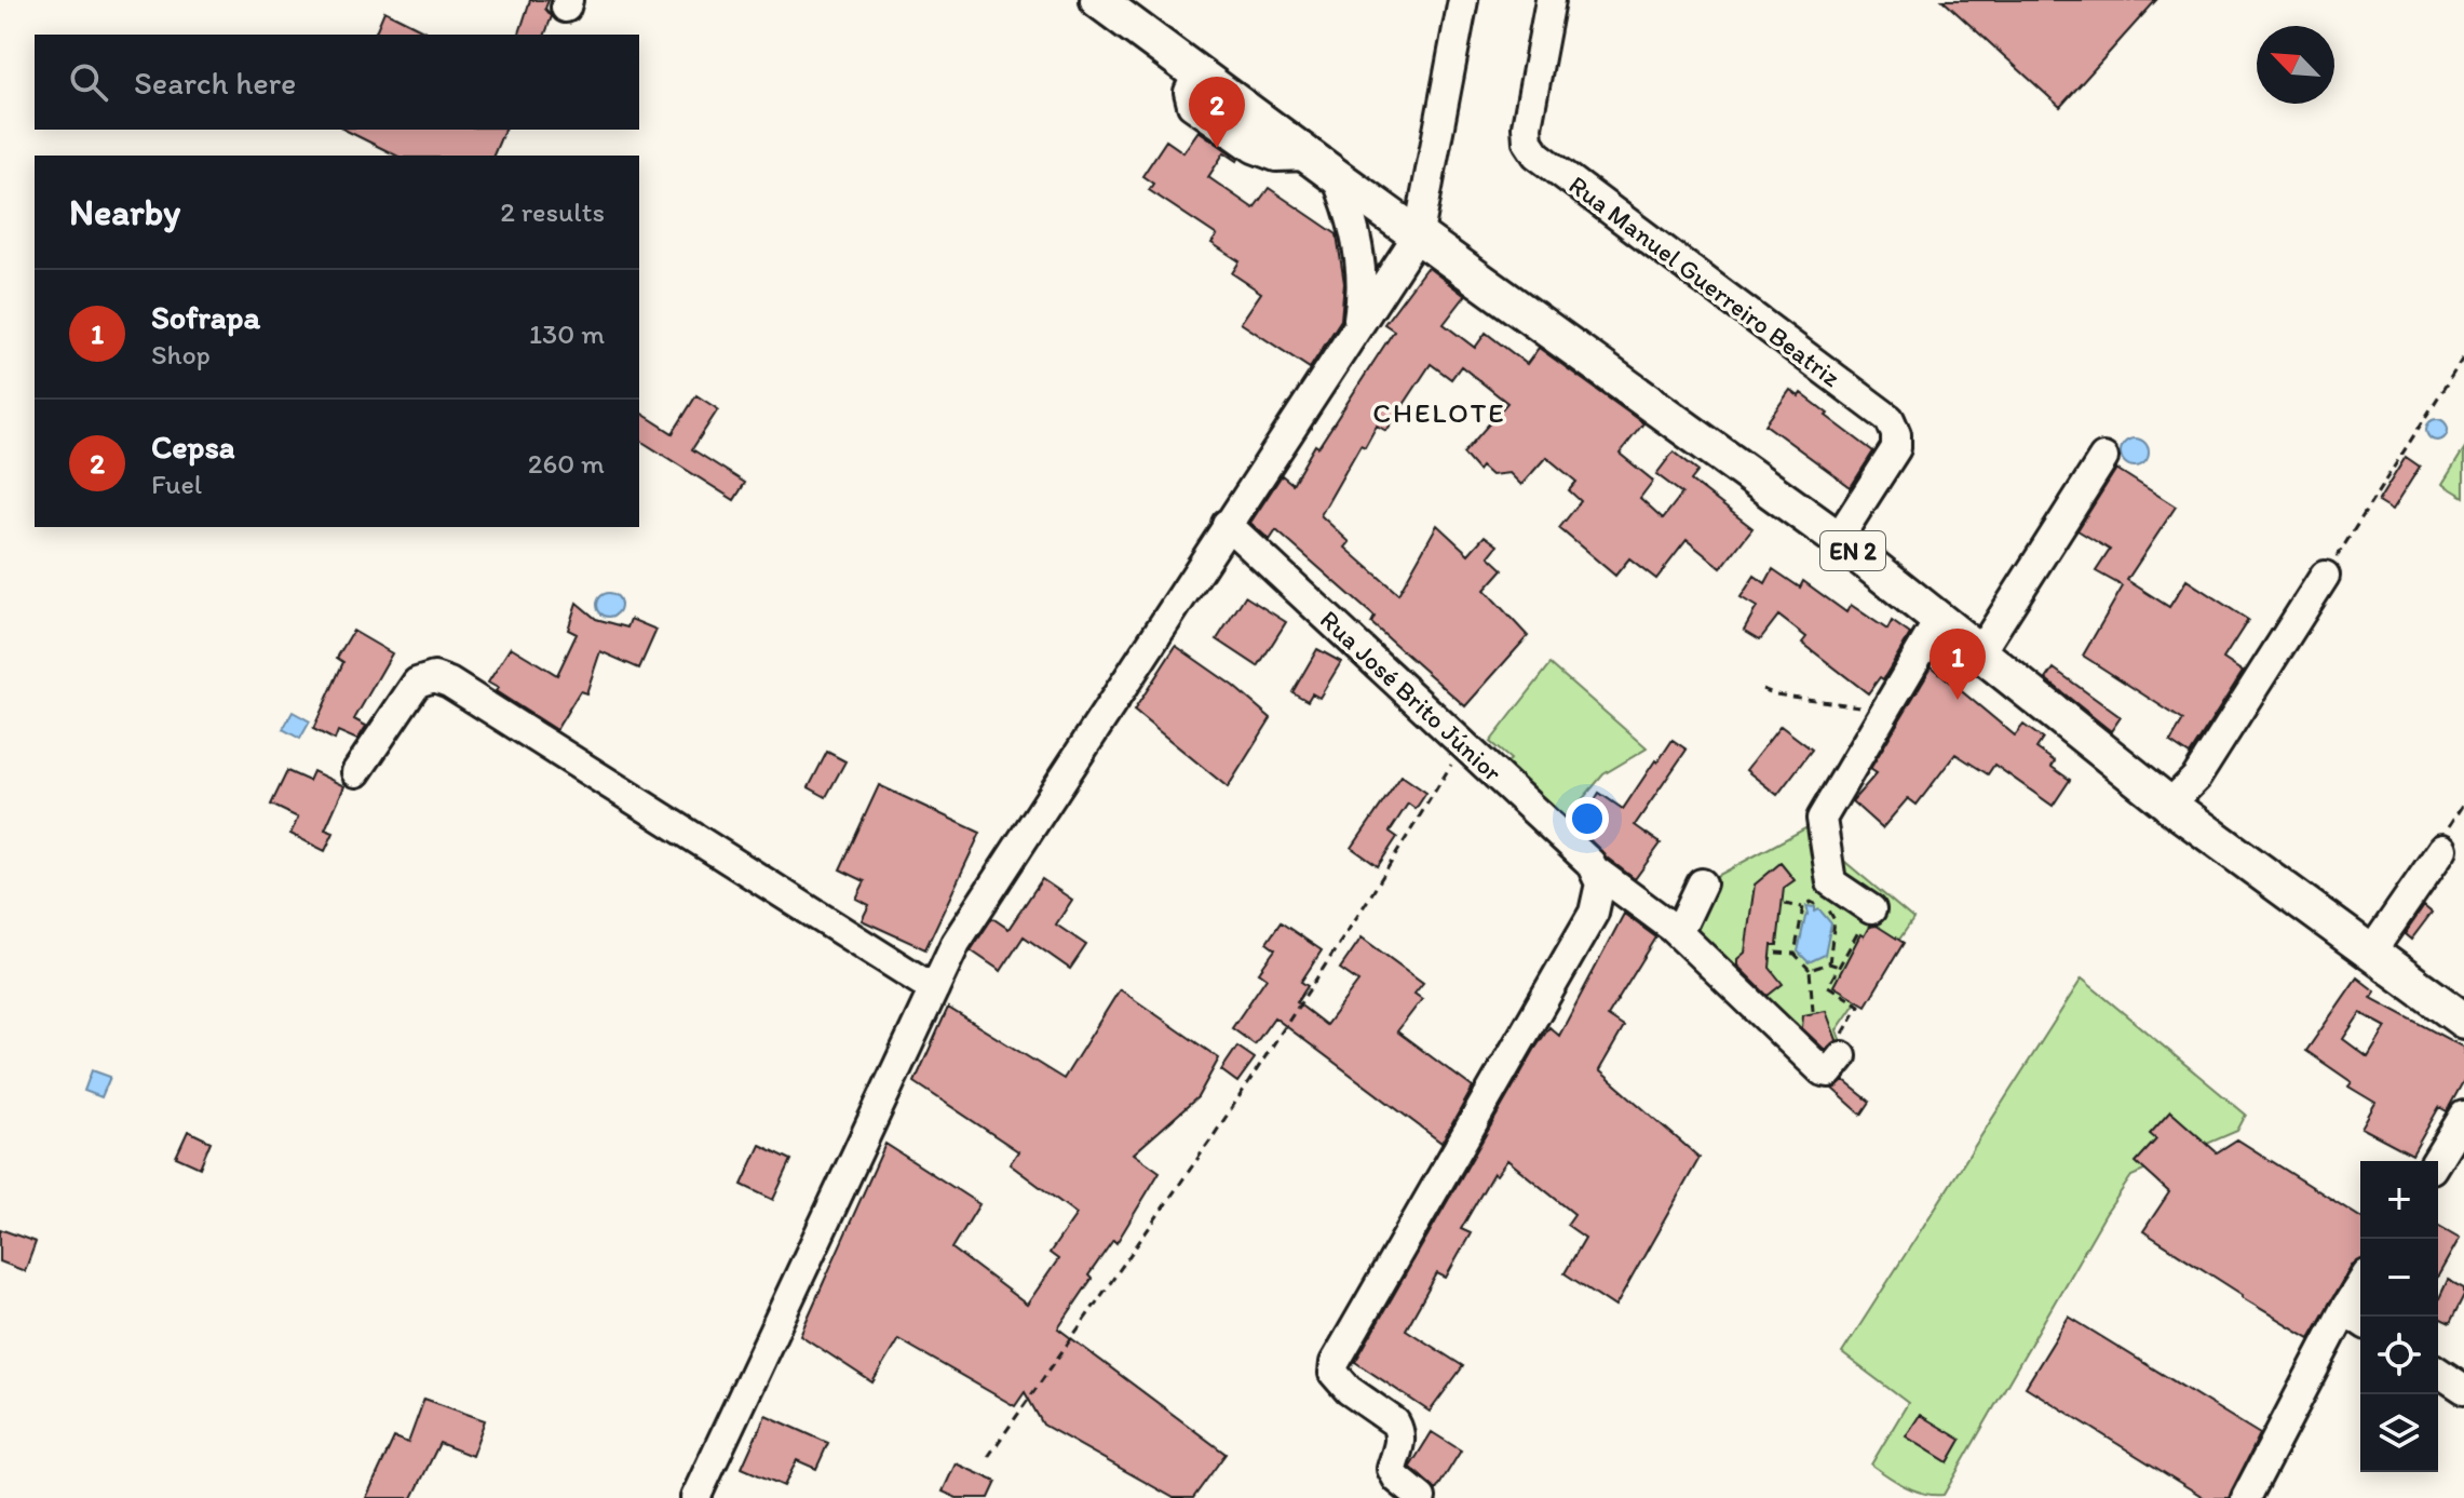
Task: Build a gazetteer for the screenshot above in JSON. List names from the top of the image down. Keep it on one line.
{"streets":{"main road":["EN 2"],"street":["Rua Manuel Guerreiro Beatriz","Rua José Brito Júnior"]},"crossings":[["Rua Manuel Guerreiro Beatriz","EN 2"]],"districts":["CHELOTE"],"north":"top left","page":{"search":"Search here","pins":["2","1"],"heading":["Nearby","2 results"],"list":[{"mark":"1","name":"Sofrapa","note":"Shop","value":"130 m"},{"mark":"2","name":"Cepsa","note":"Fuel","value":"260 m"}],"map_buttons":["+","−"]}}
